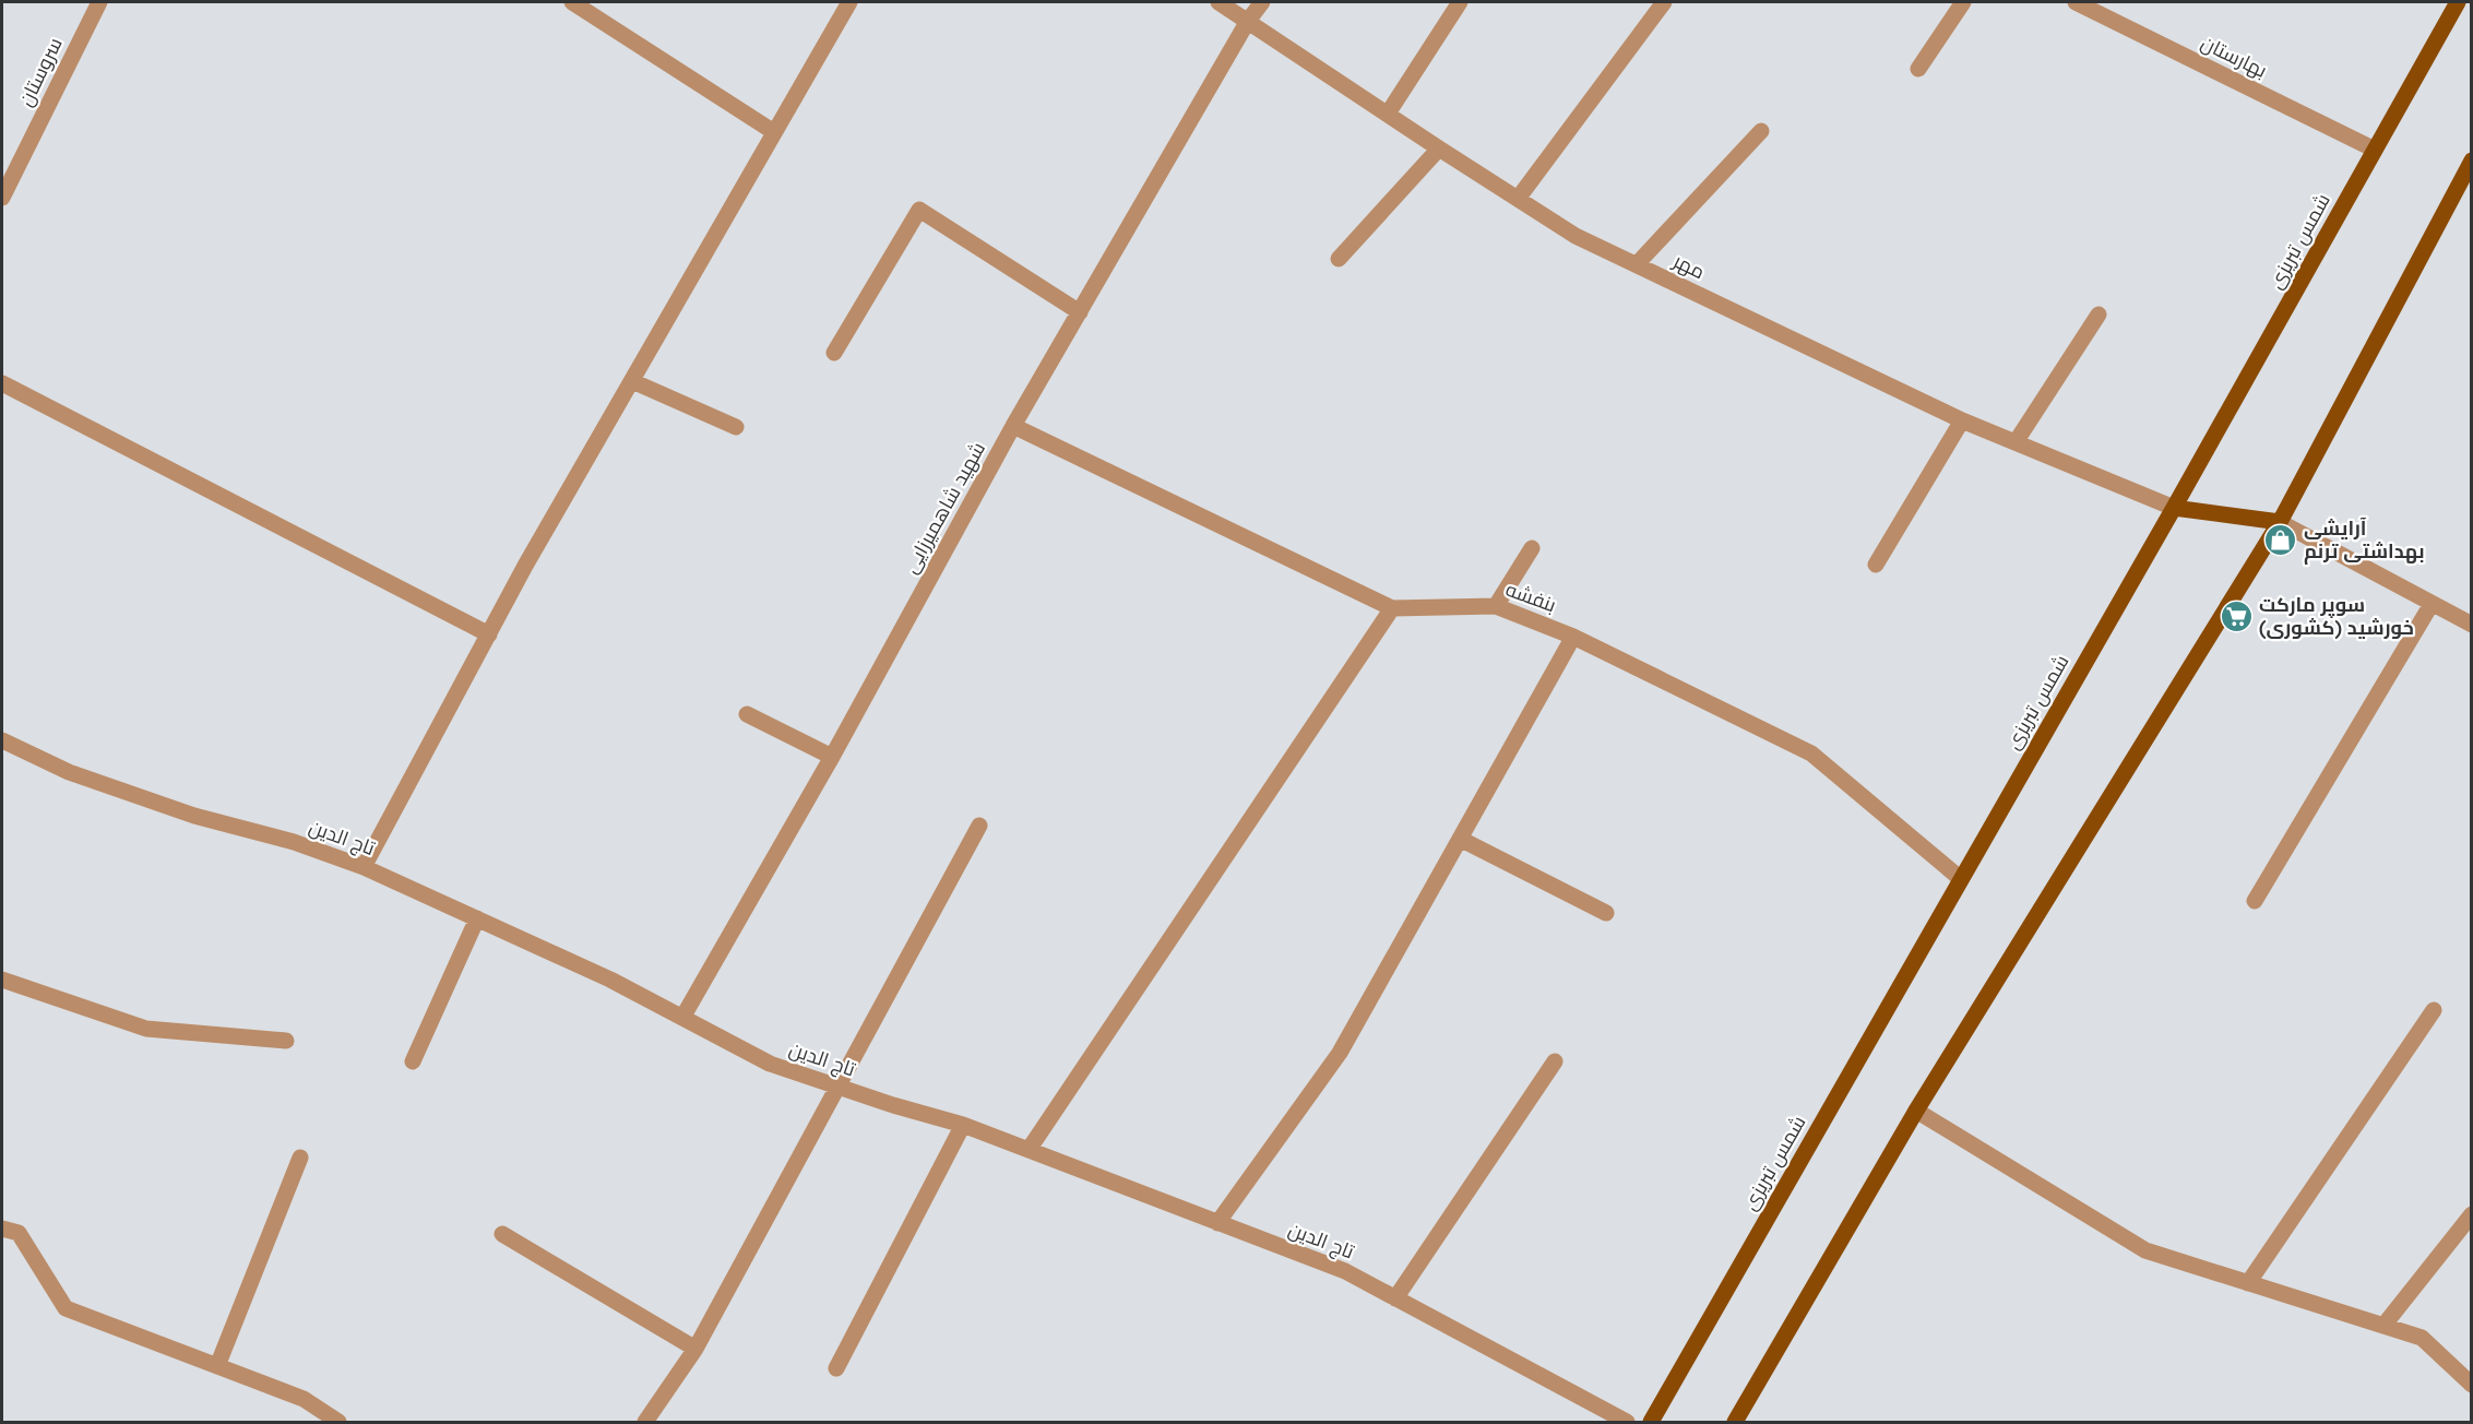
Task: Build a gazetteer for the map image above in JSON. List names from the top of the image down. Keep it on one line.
{"streets":{"main road":["شمس تبریزی"],"street":["بهارستان","سروستان","مهر","شهید شاهمیرزایی","بنفشه","تاج الدین"]},"crossings":[["بهارستان","شمس تبریزی"],["شمس تبریزی","مهر"],["شمس تبریزی","بنفشه"],["مهر","شهید شاهمیرزایی"],["شهید شاهمیرزایی","بنفشه"],["شهید شاهمیرزایی","تاج الدین"]],"places":{"shop":["آرایشی بهداشتی ترنم"],"supermarket":["سوپر مارکت خورشید (کشوری)"]}}
